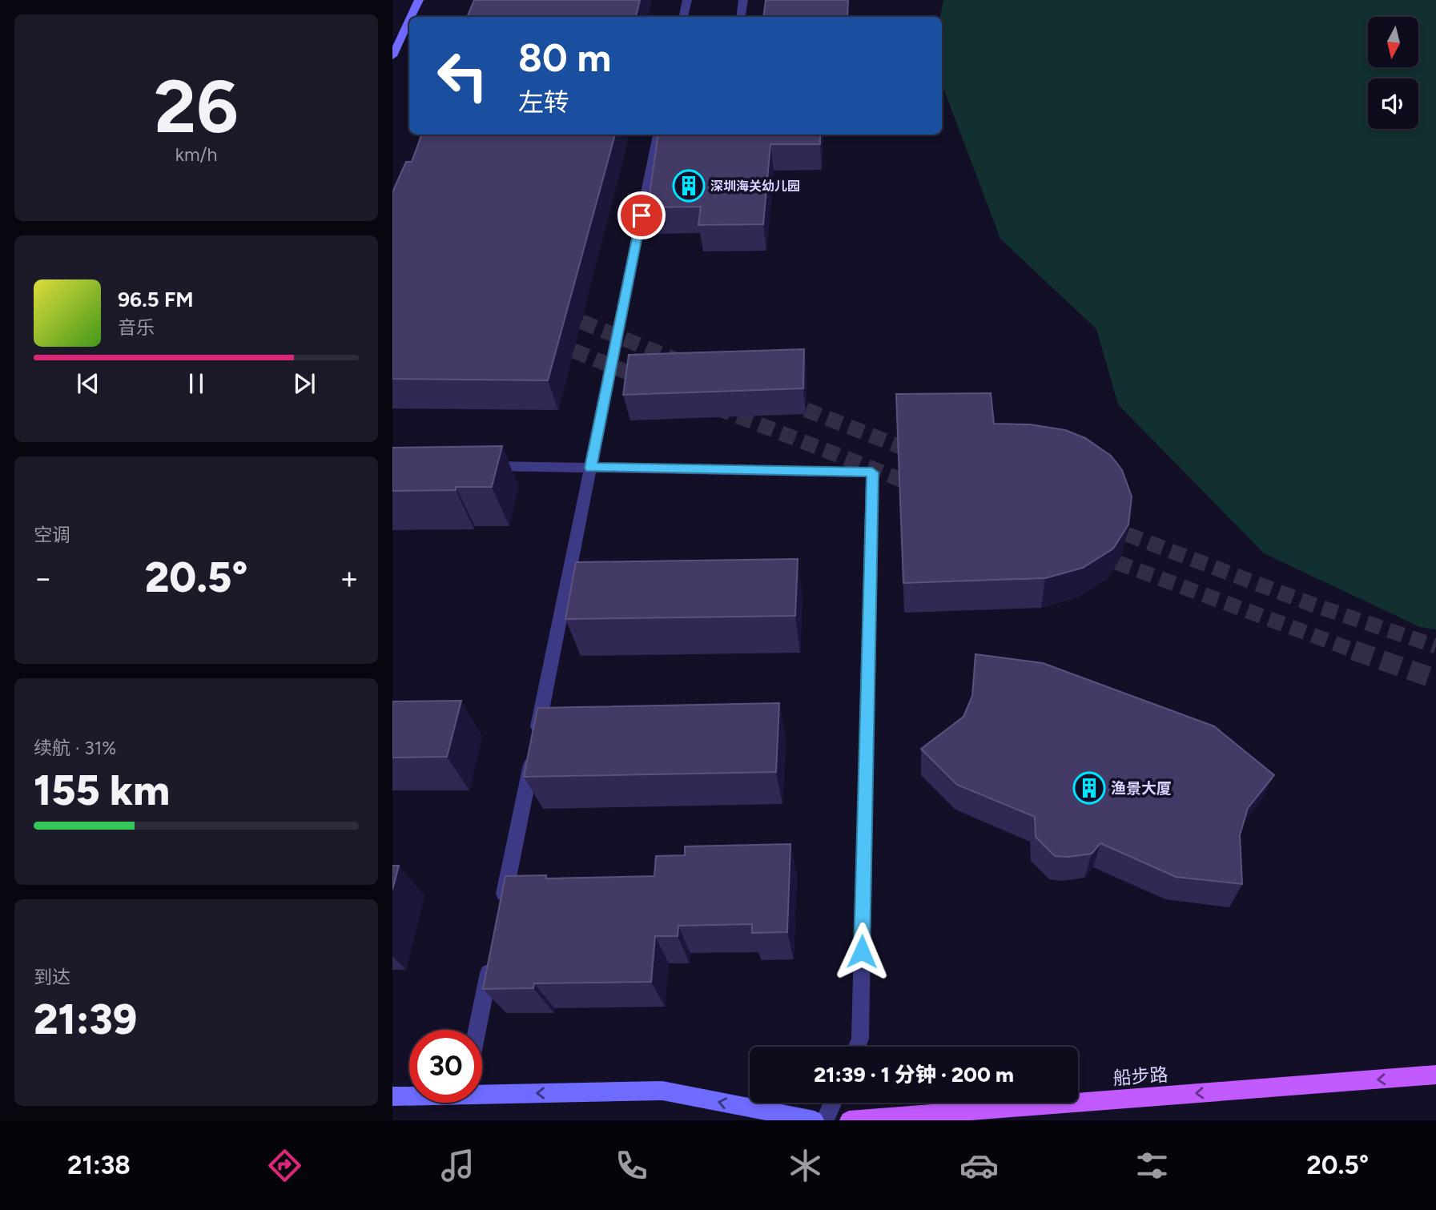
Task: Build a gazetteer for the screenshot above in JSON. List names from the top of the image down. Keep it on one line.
{"streets":{"main road":["船步路"]},"one_way":["船步路"],"places":{"building":["深圳海关幼儿园","渔景大厦"]},"north":"bottom","page":{"tile":[["26","km/h"],"空调",["续航 · 31%","155 km"],["到达","21:39"]],"turn":["80 m","左转"],"song":["96.5 FM","音乐"],"heat":["−","20.5°","+"],"limit":"30","trip":"21:39 · 1 分钟 · 200 m","tabs":["21:38","20.5°"]}}
